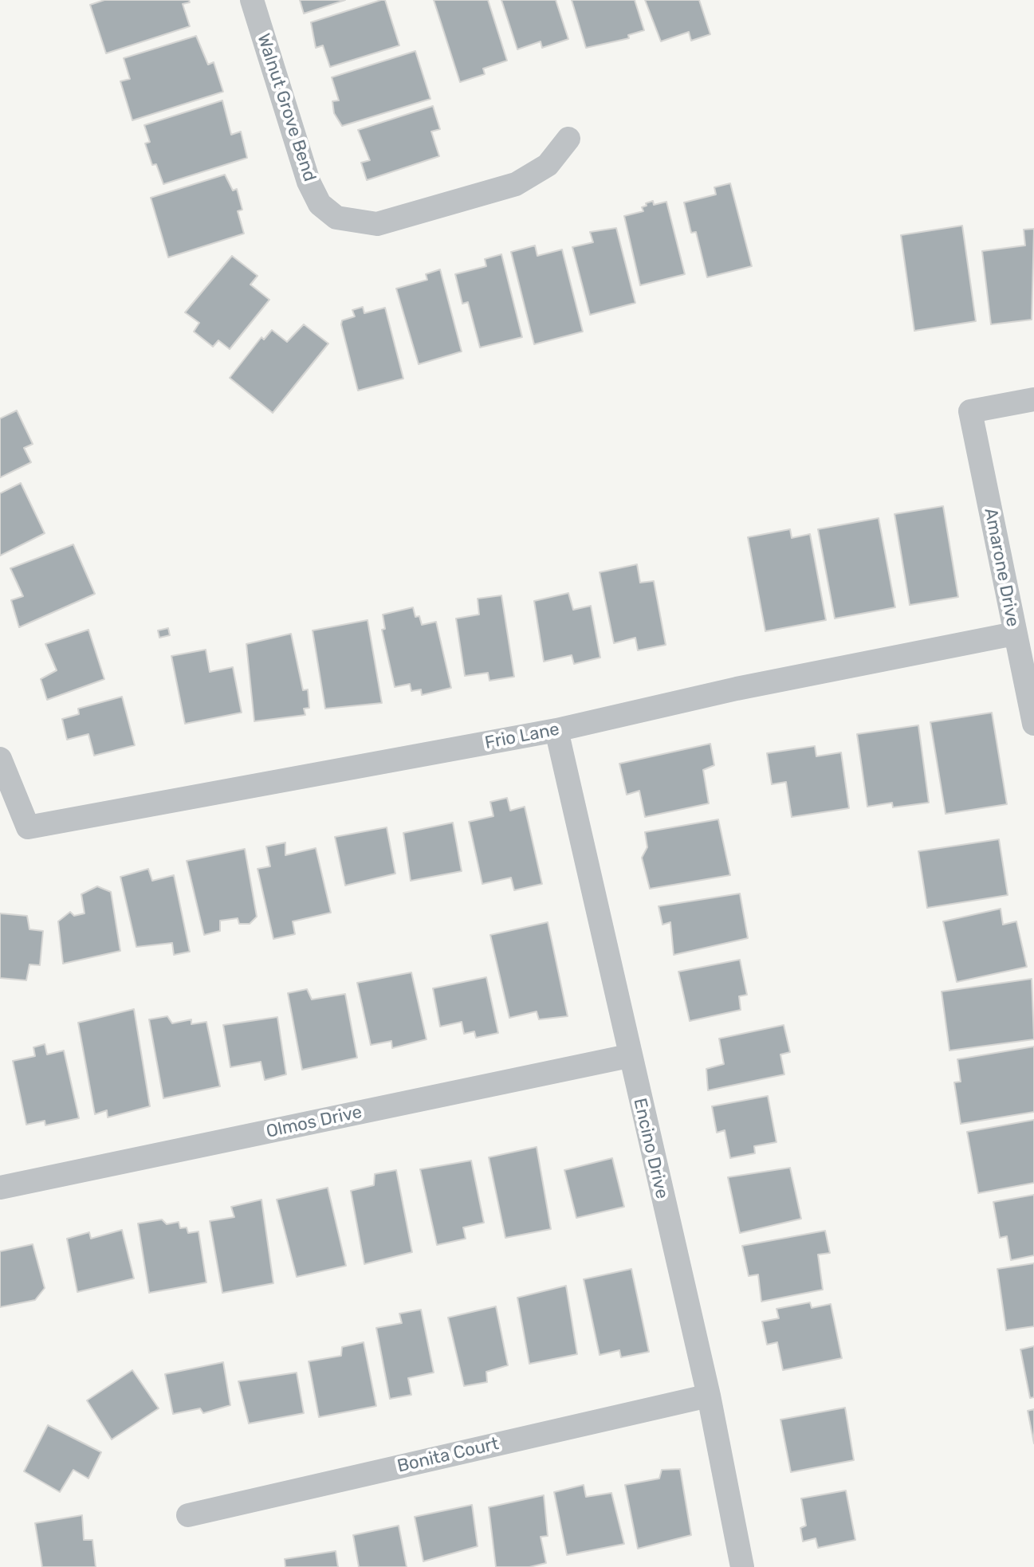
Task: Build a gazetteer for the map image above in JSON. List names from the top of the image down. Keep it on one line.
{"streets":{"street":["Walnut Grove Bend","Amarone Drive","Frio Lane","Olmos Drive","Encino Drive","Bonita Court"]},"crossings":[["Amarone Drive","Frio Lane"],["Frio Lane","Encino Drive"],["Olmos Drive","Encino Drive"],["Encino Drive","Bonita Court"]]}
